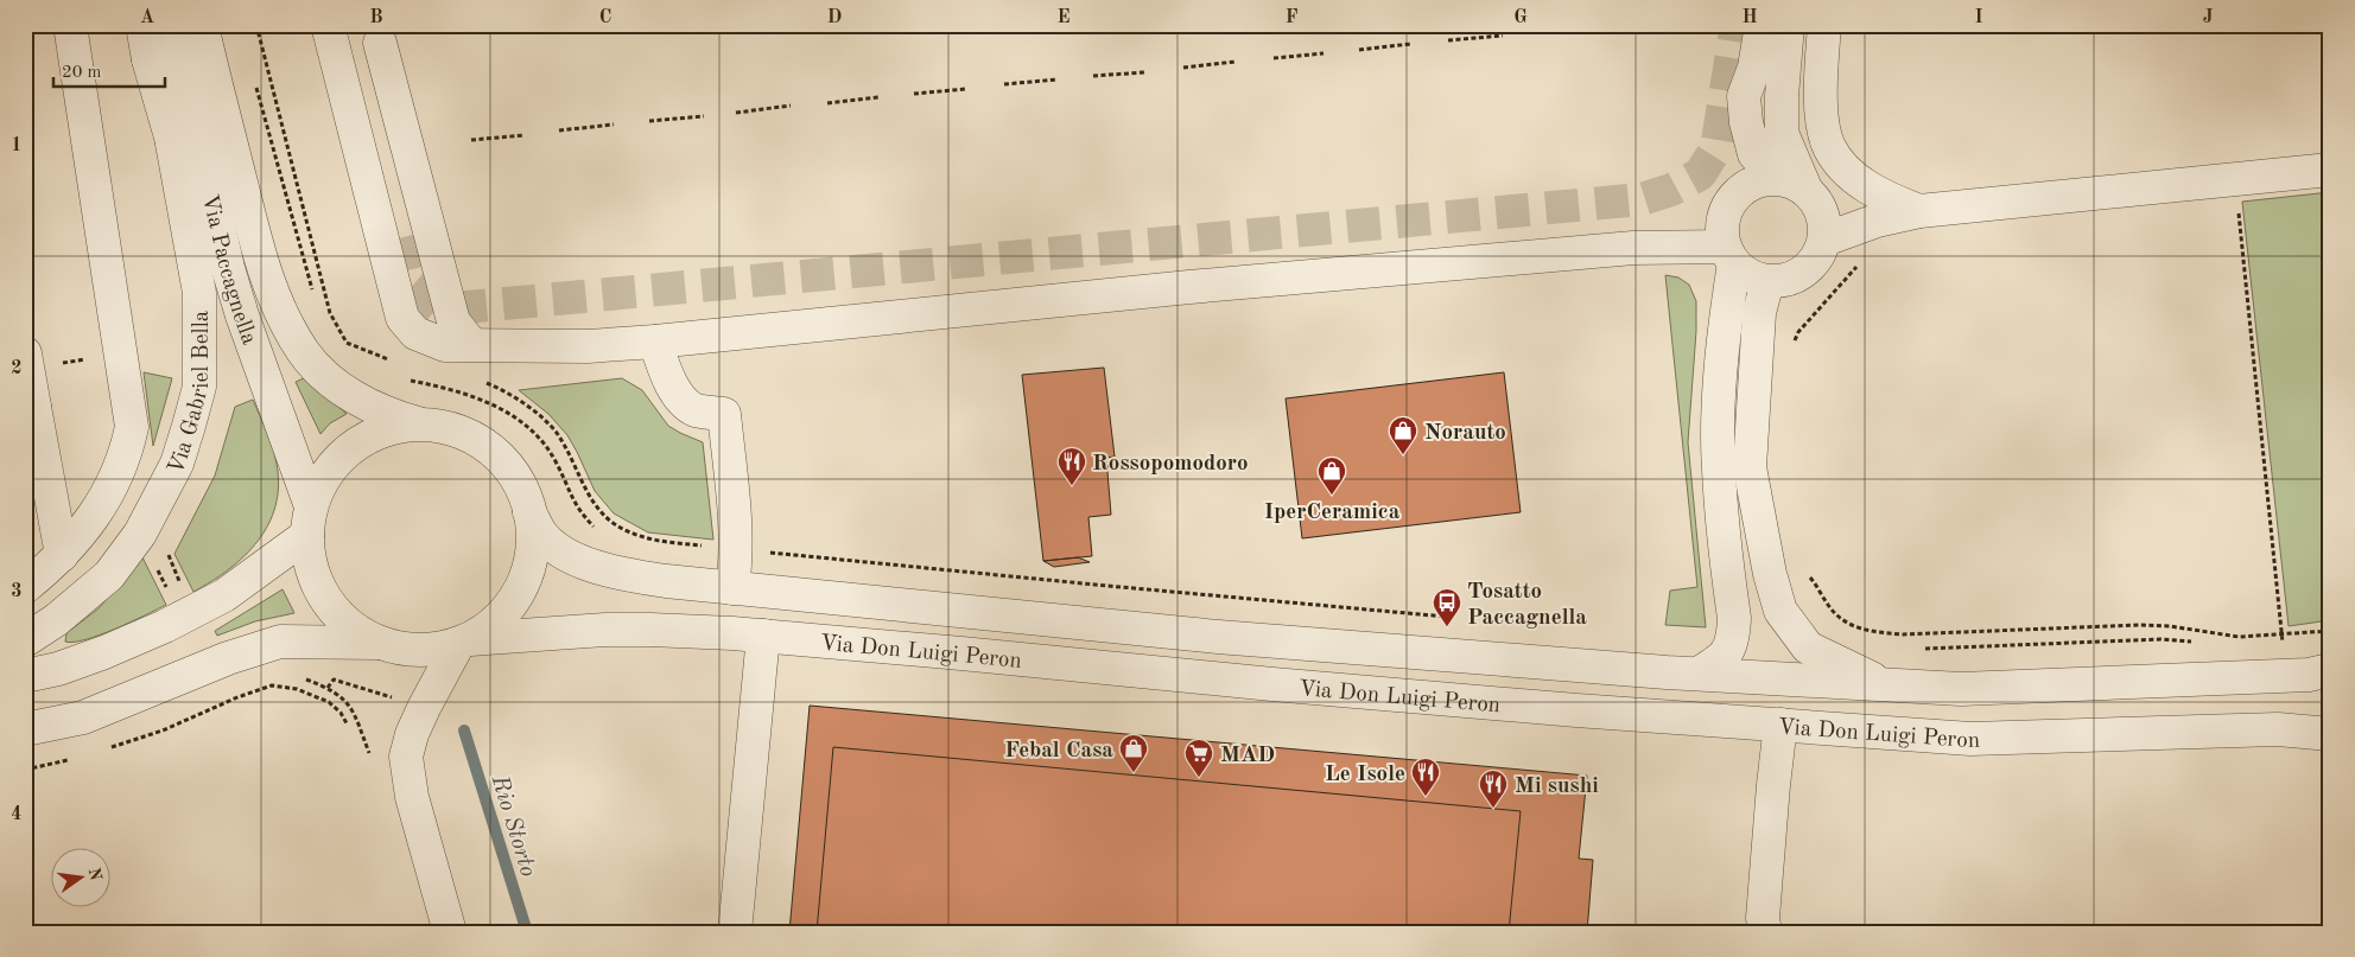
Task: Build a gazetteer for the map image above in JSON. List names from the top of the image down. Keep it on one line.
{"streets":{"street":["Via Paccagnella","Via Gabriel Bella","Via Don Luigi Peron"]},"crossings":[["Via Paccagnella","Via Gabriel Bella"],["Via Paccagnella","Via Don Luigi Peron"]],"water":["Rio Storto"],"places":{"shop":["Norauto","IperCeramica","Febal Casa"],"restaurant":["Rossopomodoro","Le Isole","Mi sushi"],"bus stop":["Tosatto Paccagnella"],"supermarket":["MAD"]},"scale_bar":"20 m","north":"right","grid":{"columns":["A","B","C","D","E","F","G","H","I","J"],"rows":["1","2","3","4"]}}
